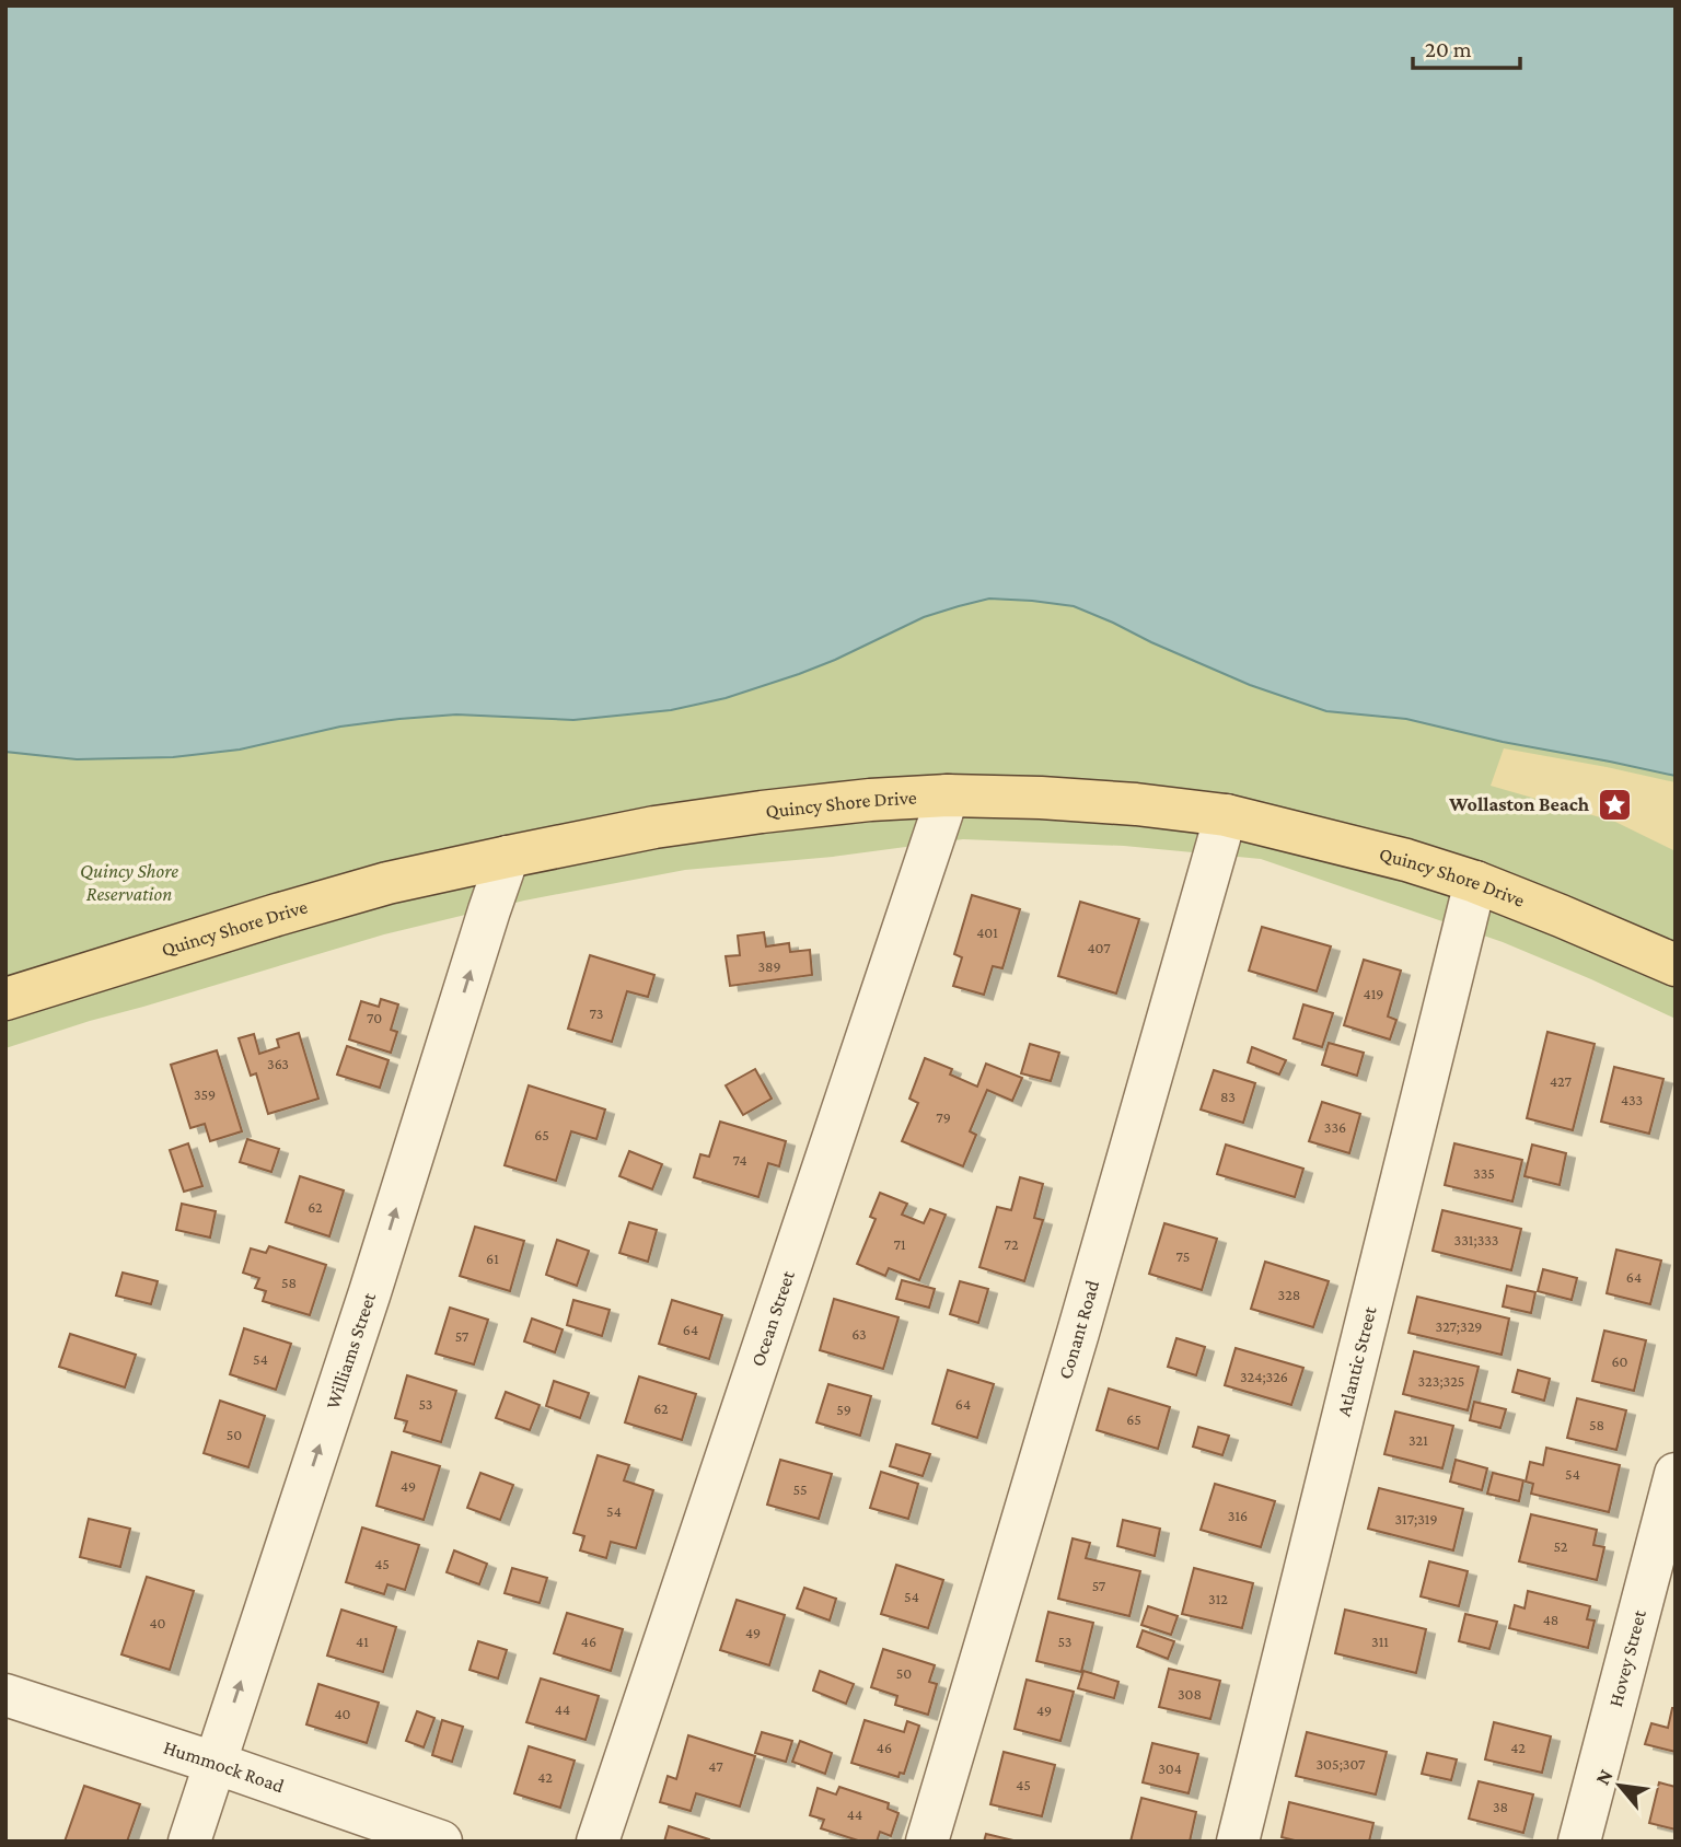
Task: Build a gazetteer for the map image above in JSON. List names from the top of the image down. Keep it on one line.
{"streets":{"main road":["Quincy Shore Drive"],"street":["Ocean Street","Conant Road","Williams Street","Atlantic Street","Hovey Street","Hummock Road"]},"crossings":[["Quincy Shore Drive","Ocean Street"],["Quincy Shore Drive","Conant Road"],["Quincy Shore Drive","Williams Street"],["Quincy Shore Drive","Atlantic Street"],["Williams Street","Hummock Road"]],"one_way":["Williams Street"],"parks":["Quincy Shore Reservation"],"places":{"place":["Wollaston Beach"]},"house_numbers":["401","407","389","419","73","70","363","427","359","83","433","79","336","65","74","335","62","331;333","71","72","75","61","64","58","328","327;329","64","63","57","54","60","324;326","323;325","53","64","62","59","65","58","50","321","54","49","55","54","316","317;319","52","45","57","54","312","48","40","49","41","46","53","311","50","308","44","49","40","46","42","305;307","47","304","42","45","38","44"],"scale_bar":"20 m","north":"top left"}
